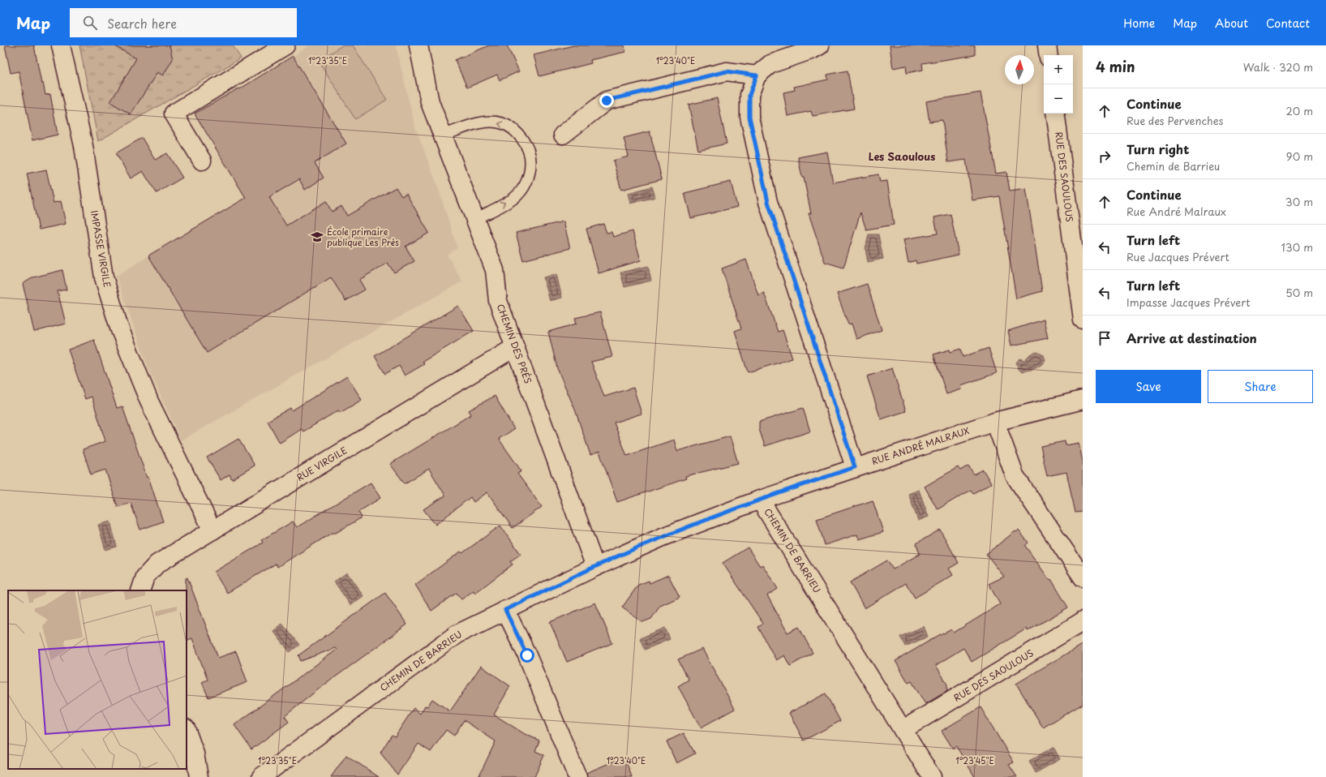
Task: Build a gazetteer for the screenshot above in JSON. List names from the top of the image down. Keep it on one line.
{"streets":{"street":["RUE DES SAOULOUS","IMPASSE VIRGILE","CHEMIN DES PRÉS","RUE ANDRÉ MALRAUX","RUE VIRGILE","CHEMIN DE BARRIEU"]},"crossings":[["RUE DES SAOULOUS","CHEMIN DE BARRIEU"],["IMPASSE VIRGILE","RUE VIRGILE"],["CHEMIN DES PRÉS","RUE VIRGILE"],["CHEMIN DES PRÉS","CHEMIN DE BARRIEU"],["RUE ANDRÉ MALRAUX","CHEMIN DE BARRIEU"]],"districts":["Les Saoulous"],"places":{"school or university":["École primaire publique Les Près"]},"north":"top","page":{"header":"Map","search":"Search here","nav":["Home","Map","About","Contact"],"heading":["4 min","Walk · 320 m"],"map_buttons":["+","−"],"list":[["Continue","Rue des Pervenches","20 m"],["Turn right","Chemin de Barrieu","90 m"],["Continue","Rue André Malraux","30 m"],["Turn left","Rue Jacques Prévert","130 m"],["Turn left","Impasse Jacques Prévert","50 m"],"Arrive at destination"],"buttons":["Save","Share"]},"coordinates":["1°23'35\"E","1°23'40\"E","1°23'45\"E"]}
